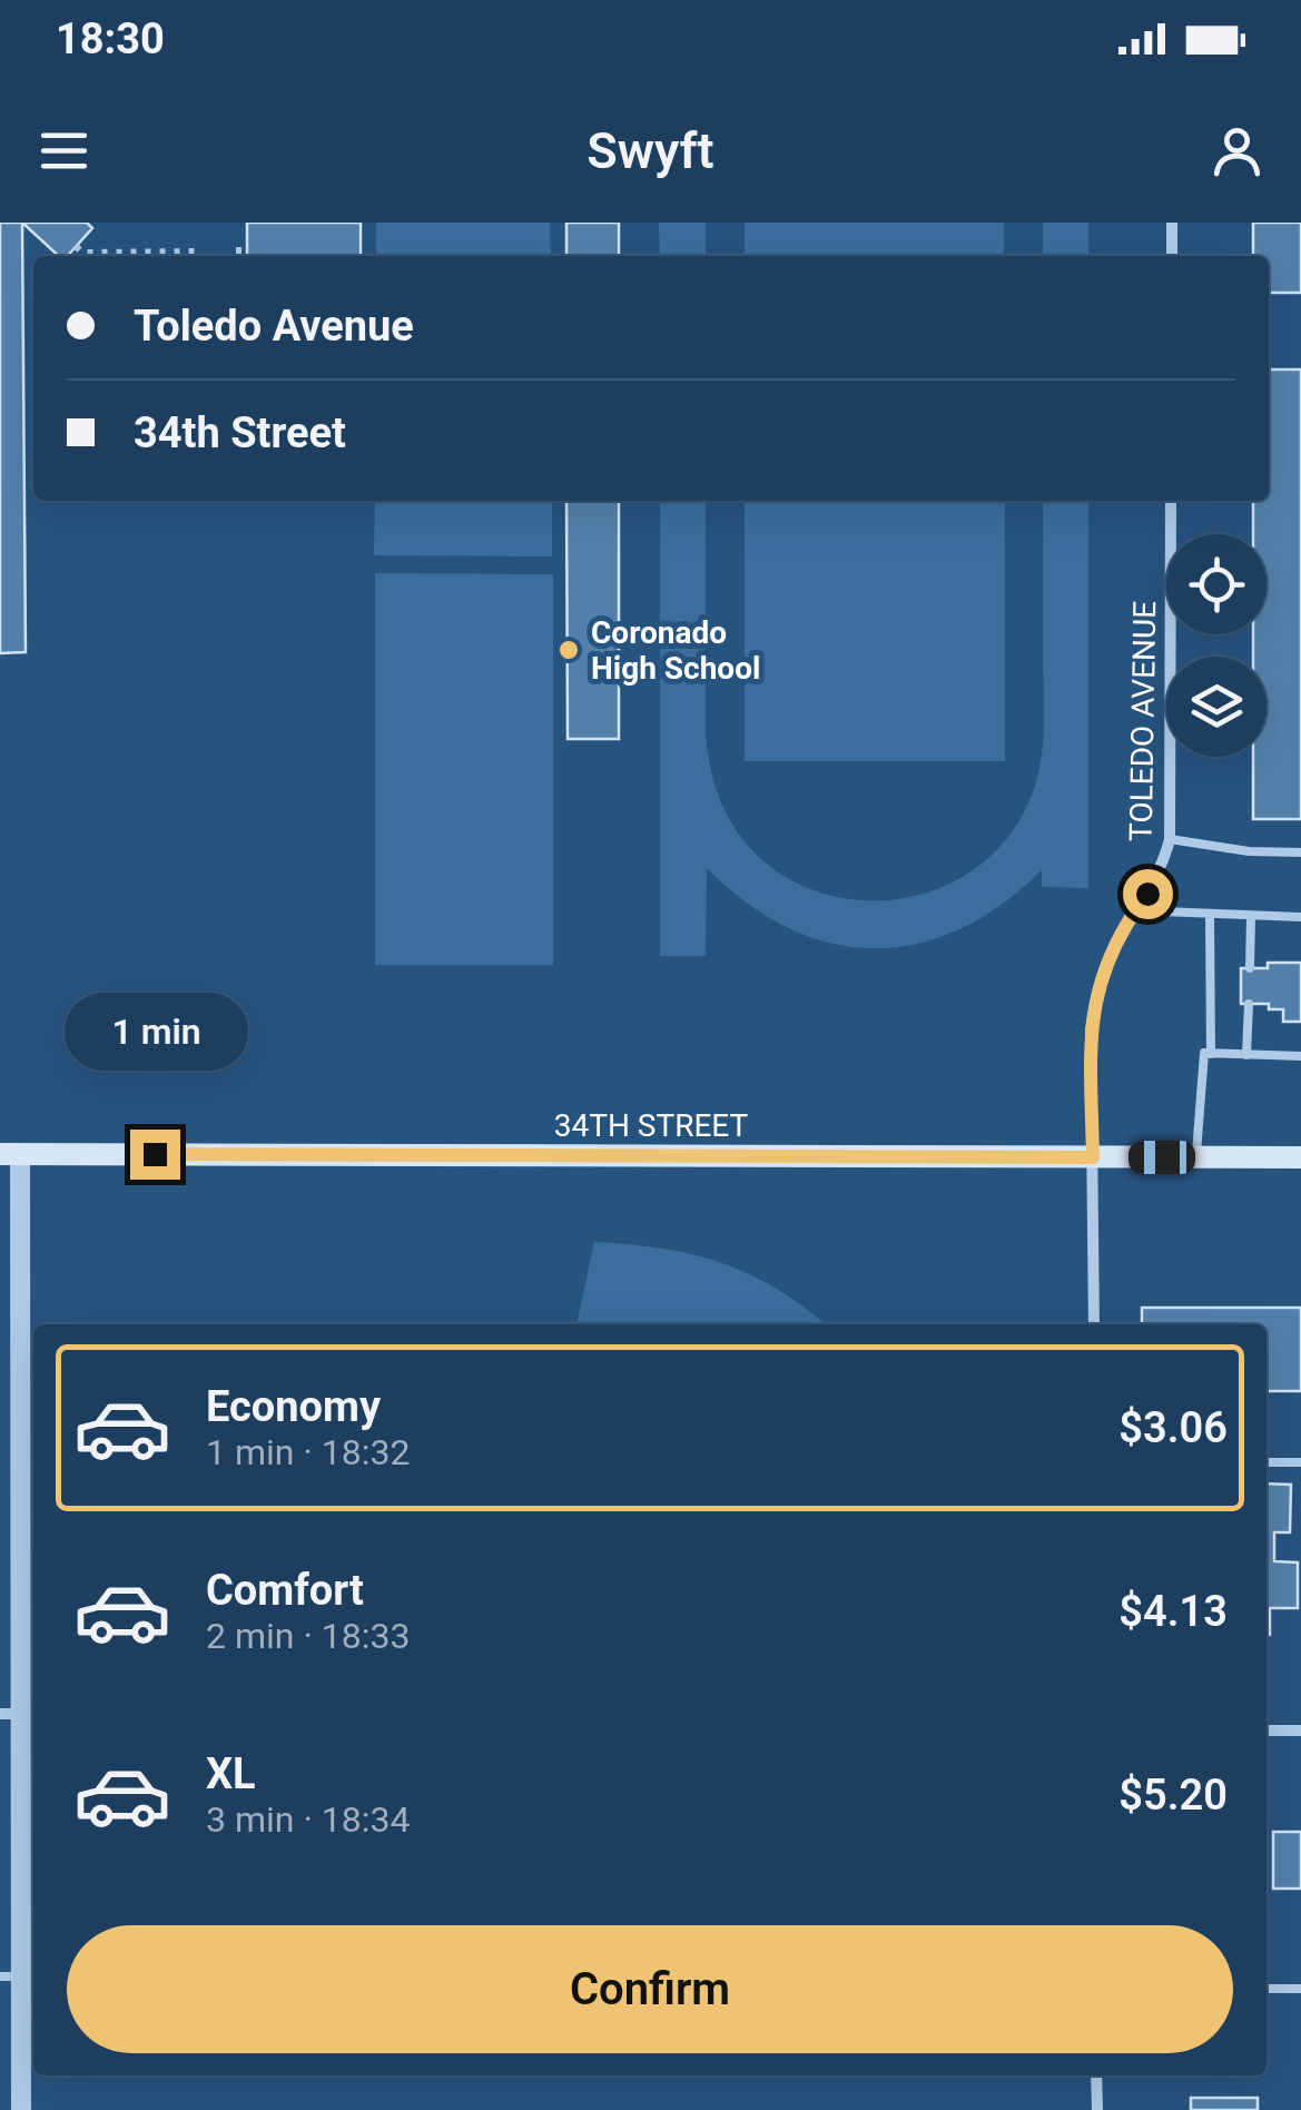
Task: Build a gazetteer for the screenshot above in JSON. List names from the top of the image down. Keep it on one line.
{"streets":{"main road":["34TH STREET"],"street":["TOLEDO AVENUE"]},"crossings":[["TOLEDO AVENUE","34TH STREET"]],"places":["Coronado High School"],"page":{"status":"18:30","header":"Swyft","banner":["Toledo Avenue","34th Street"],"bubble":"1 min","list":[{"name":"Economy","note":"1 min · 18:32","value":"$3.06"},{"name":"Comfort","note":"2 min · 18:33","value":"$4.13"},{"name":"XL","note":"3 min · 18:34","value":"$5.20"}],"buttons":"Confirm"}}
